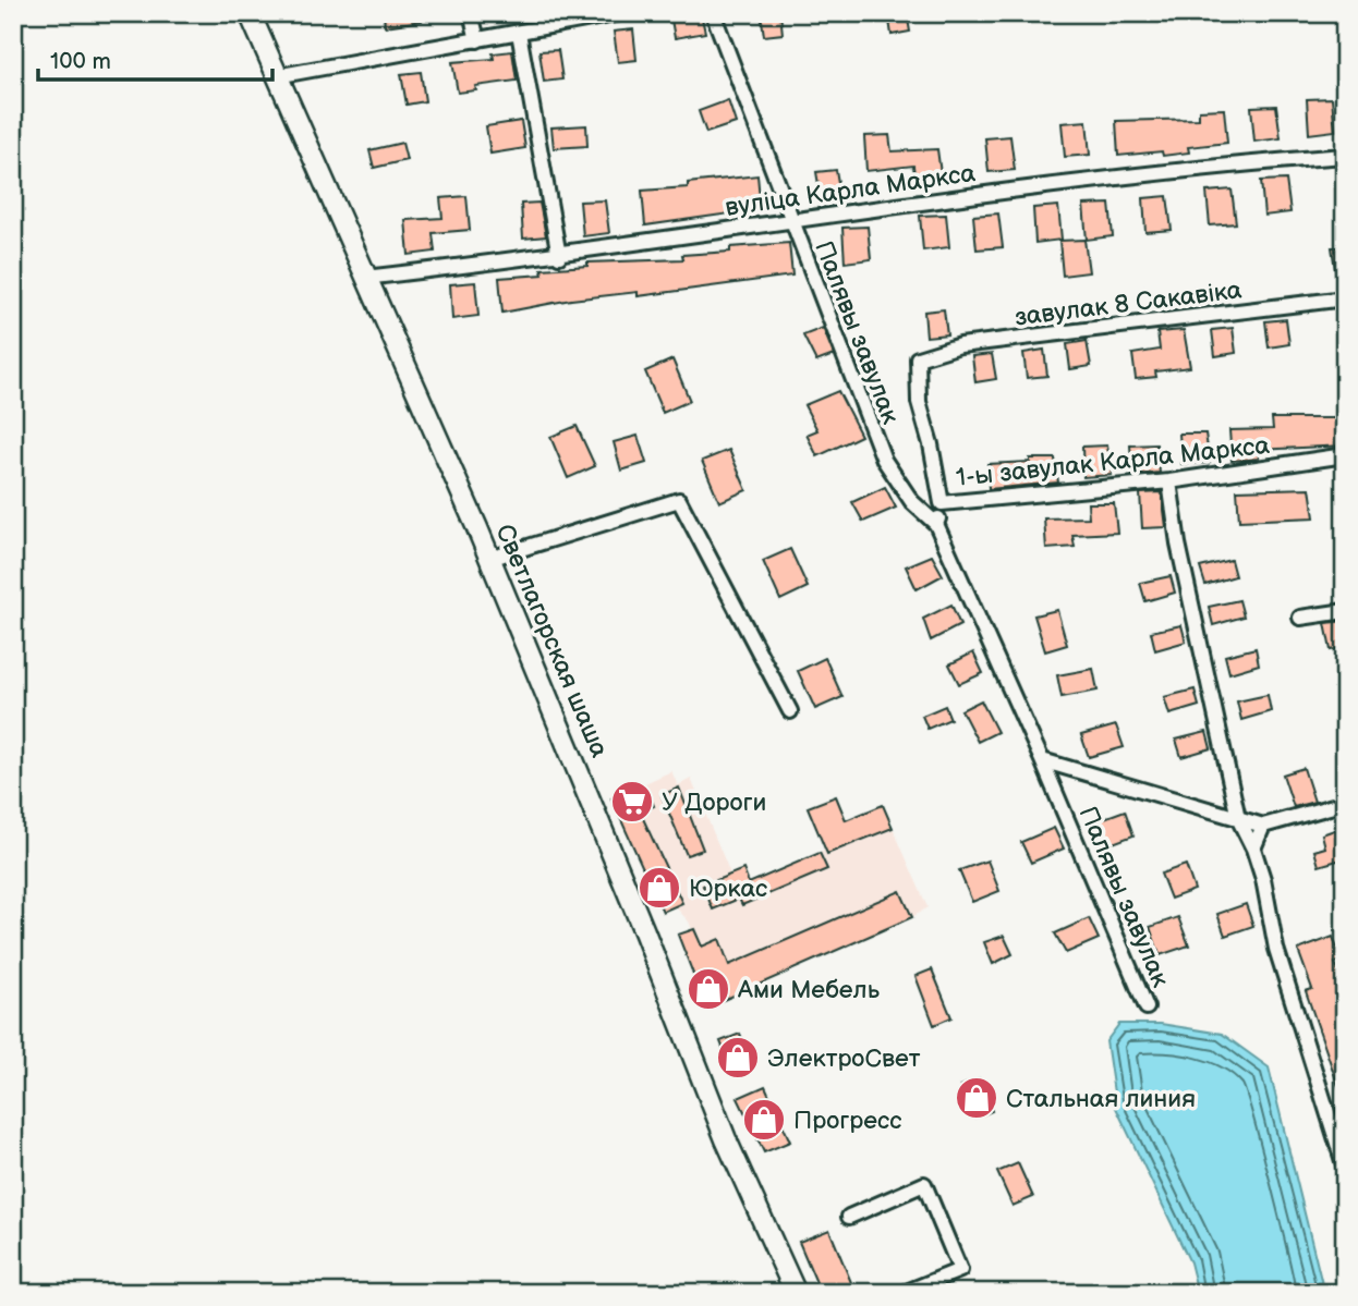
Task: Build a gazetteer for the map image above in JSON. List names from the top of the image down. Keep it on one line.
{"streets":{"main road":["Светлагорская шаша"],"street":["вуліца Карла Маркса","завулак 8 Сакавіка","Палявы завулак","1-ы завулак Карла Маркса"]},"crossings":[["вуліца Карла Маркса","Палявы завулак"],["вуліца Карла Маркса","Светлагорская шаша"],["завулак 8 Сакавіка","1-ы завулак Карла Маркса"]],"places":{"supermarket":["У Дороги"],"shop":["Юркас","Ами Мебель","ЭлектроСвет","Стальная линия","Прогресс"]},"scale_bar":"100 m"}
